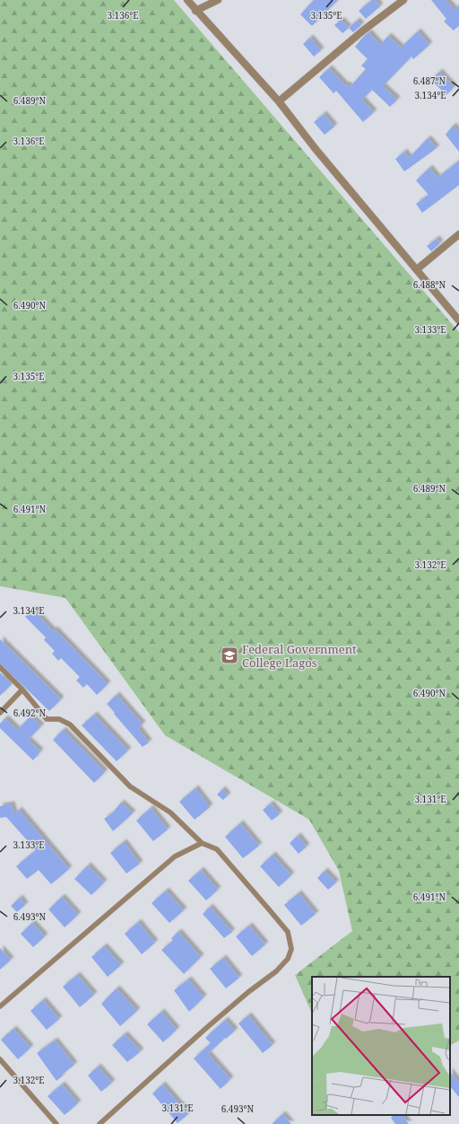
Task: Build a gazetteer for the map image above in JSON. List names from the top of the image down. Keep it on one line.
{"places":{"school or university":["Federal Government College Lagos"]},"coordinates":["3.136°E","3.135°E","6.487°N","3.134°E","6.489°N","6.488°N","6.490°N","3.133°E","6.491°N","3.132°E","6.492°N","3.131°E","6.493°N"]}
